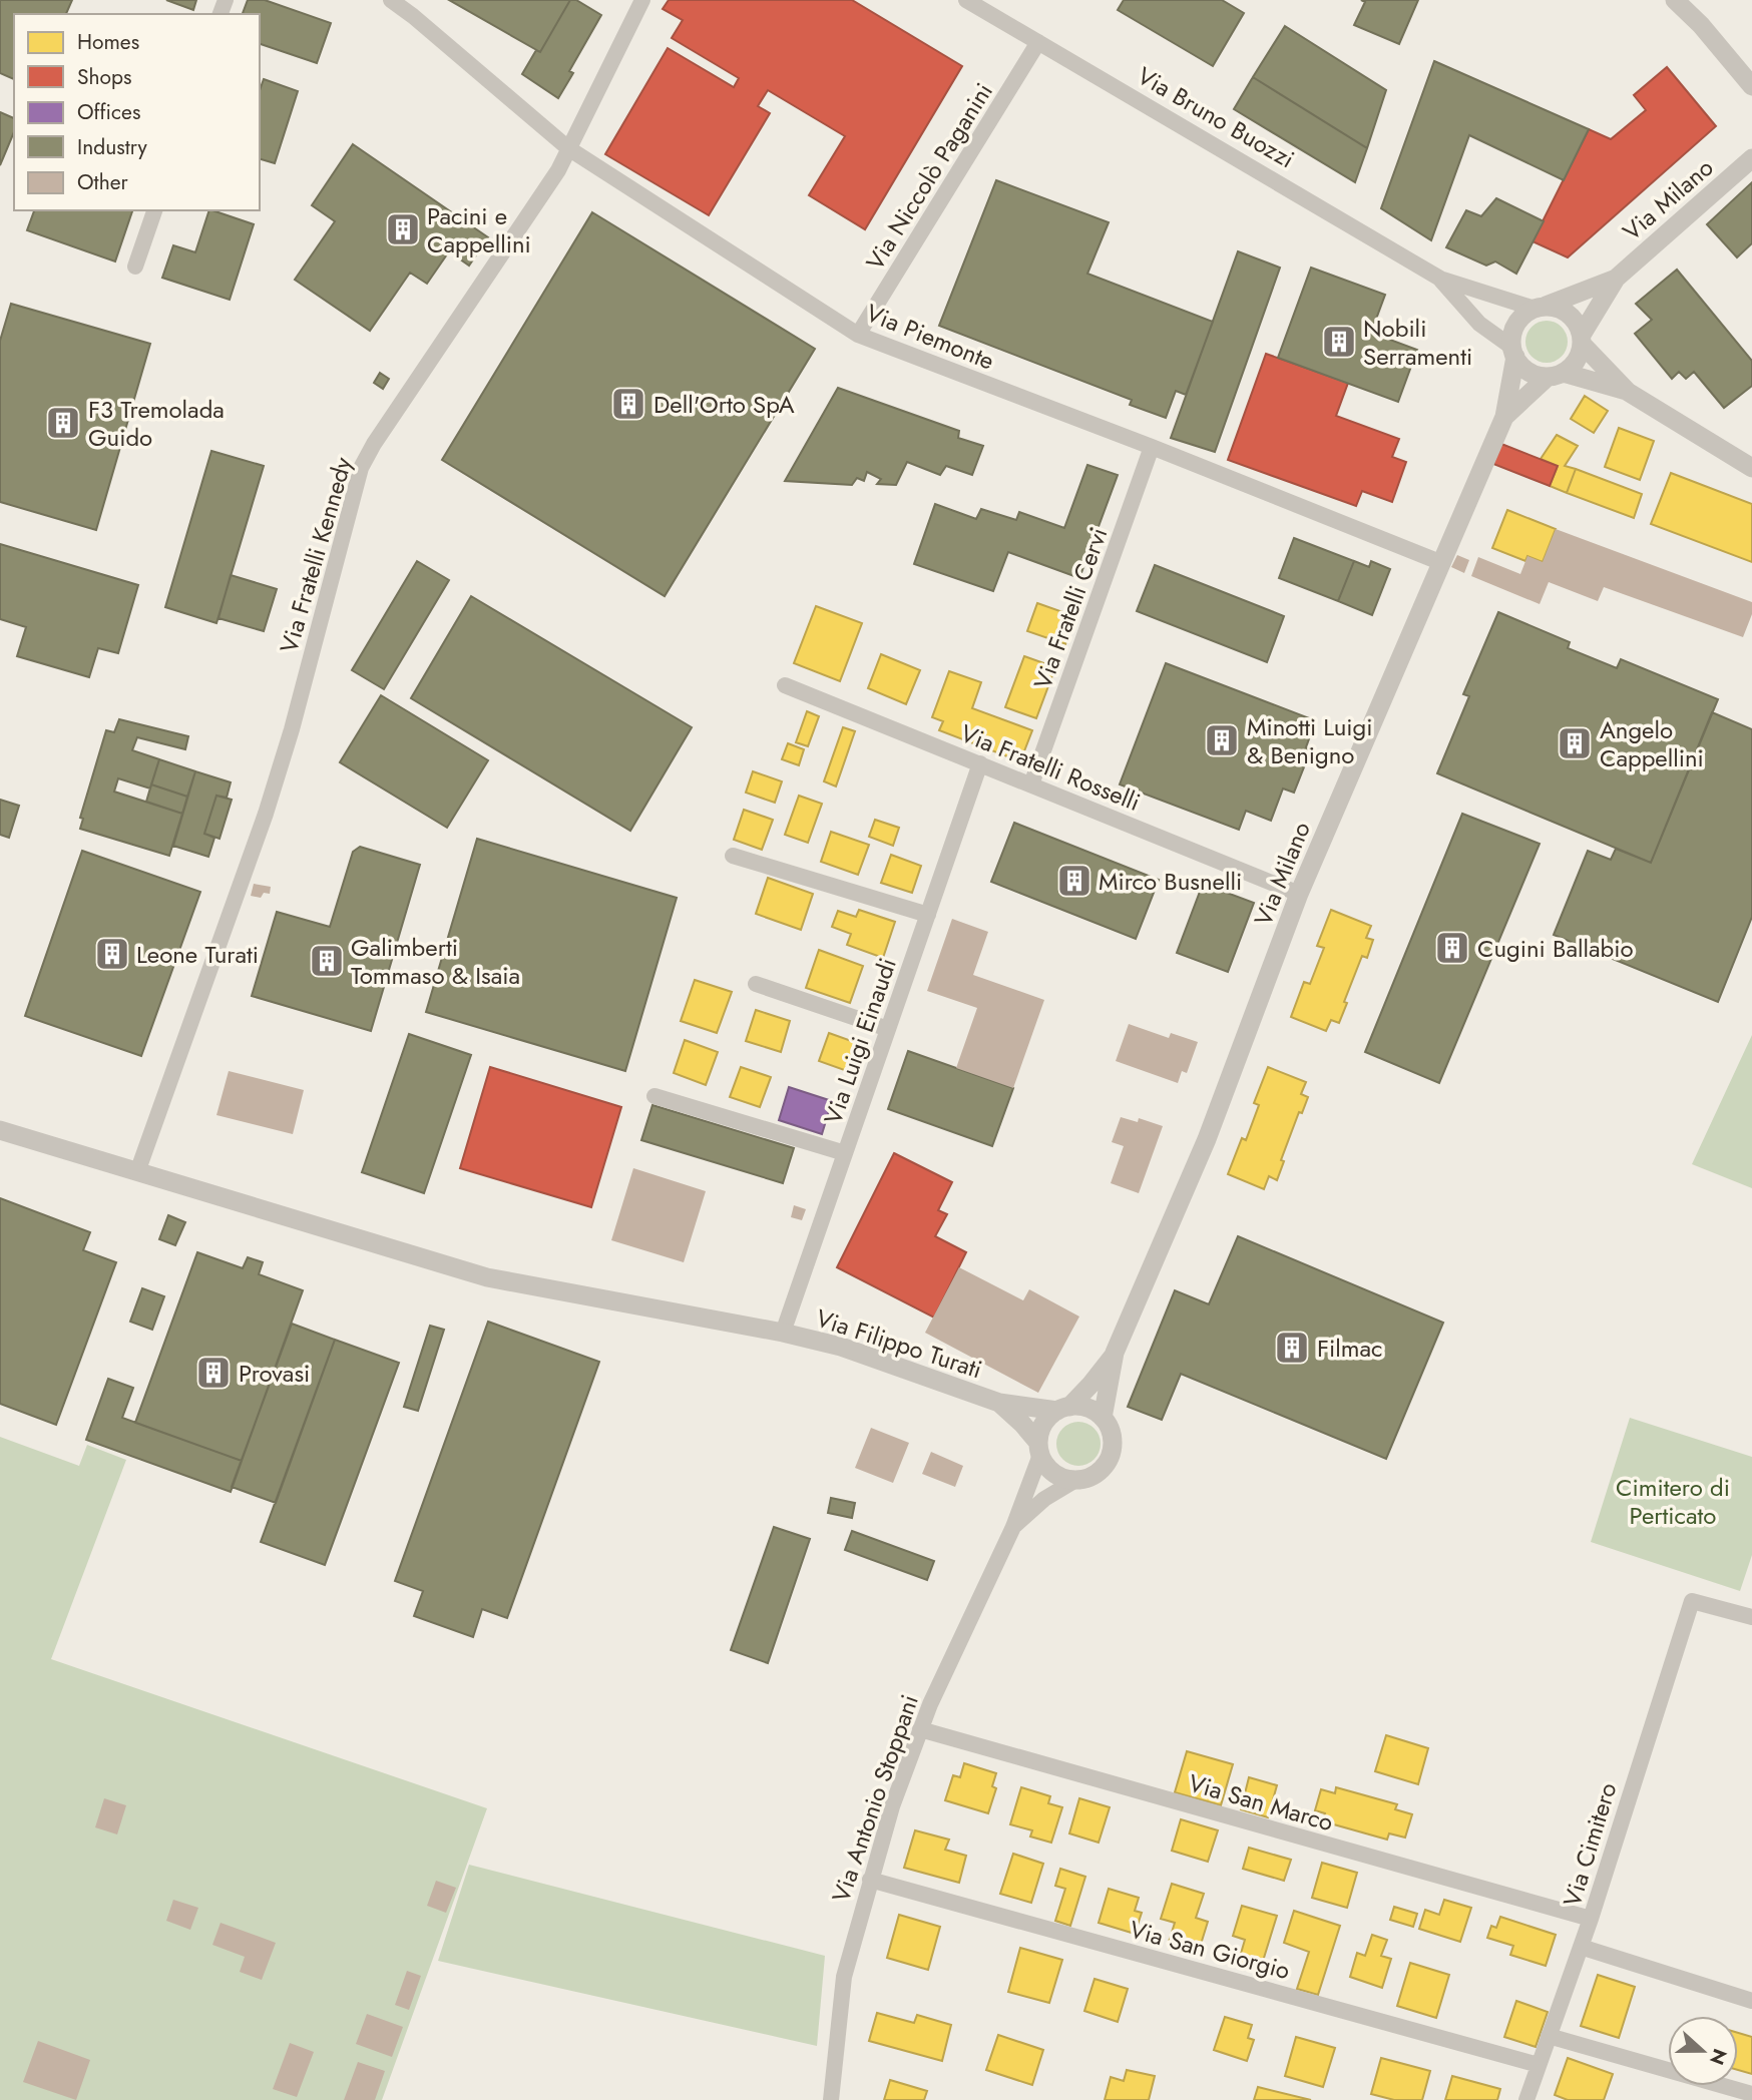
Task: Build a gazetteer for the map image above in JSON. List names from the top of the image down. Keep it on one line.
{"streets":{"street":["Via Bruno Buozzi","Via Niccolò Paganini","Via Milano","Via Piemonte","Via Fratelli Kennedy","Via Fratelli Cervi","Via Fratelli Rosselli","Via Luigi Einaudi","Via Filippo Turati","Via Antonio Stoppani","Via San Marco","Via Cimitero","Via San Giorgio"]},"crossings":[["Via Bruno Buozzi","Via Niccolò Paganini"],["Via Bruno Buozzi","Via Milano"],["Via Niccolò Paganini","Via Piemonte"],["Via Milano","Via Piemonte"],["Via Milano","Via Fratelli Rosselli"],["Via Milano","Via Filippo Turati"],["Via Milano","Via Antonio Stoppani"],["Via Piemonte","Via Fratelli Kennedy"],["Via Piemonte","Via Fratelli Cervi"],["Via Fratelli Kennedy","Via Filippo Turati"],["Via Fratelli Cervi","Via Fratelli Rosselli"],["Via Fratelli Rosselli","Via Luigi Einaudi"],["Via Luigi Einaudi","Via Filippo Turati"],["Via Filippo Turati","Via Antonio Stoppani"],["Via Antonio Stoppani","Via San Marco"],["Via Antonio Stoppani","Via San Giorgio"],["Via San Marco","Via Cimitero"],["Via Cimitero","Via San Giorgio"]],"parks":["Cimitero di Perticato"],"places":{"building":["Pacini e Cappellini","Nobili Serramenti","Dell'Orto SpA","F3 Tremolada Guido","Minotti Luigi & Benigno","Angelo Cappellini","Mirco Busnelli","Cugini Ballabio","Leone Turati","Galimberti Tommaso & Isaia","Filmac","Provasi"]},"legend":["Homes","Shops","Offices","Industry","Other"],"north":"right"}
